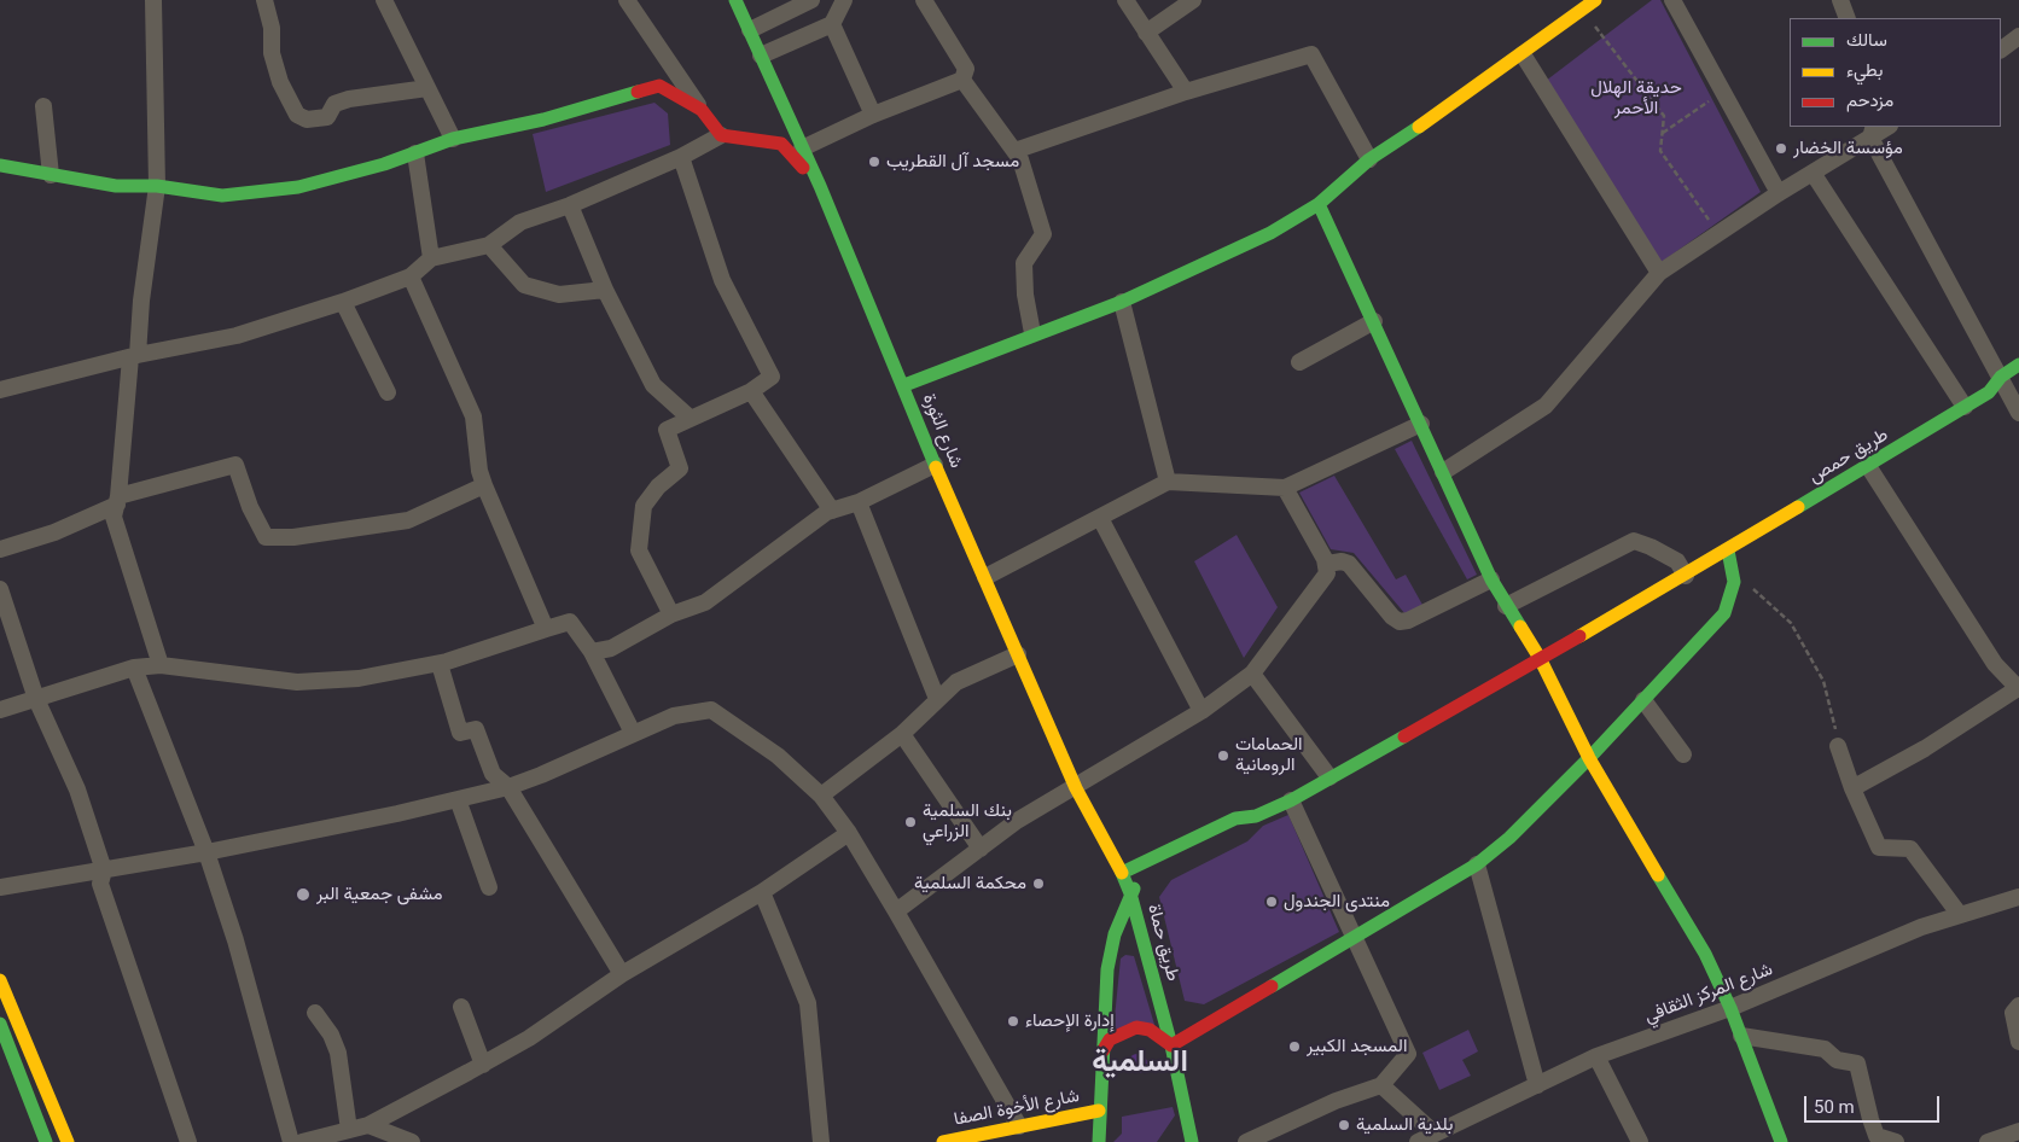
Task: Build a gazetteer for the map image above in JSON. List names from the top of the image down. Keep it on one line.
{"streets":{"main road":["شارع الثورة","طريق حمص","طريق حماة","شارع الأخوة الصفا"],"street":["شارع المركز الثقافي"]},"crossings":[["شارع الثورة","طريق حماة"],["طريق حماة","شارع الأخوة الصفا"]],"districts":["السلمية"],"parks":["حديقة الهلال الأحمر"],"places":["مؤسسة الخضار","مسجد آل القطريب","الحمامات الرومانية","بنك السلمية الزراعي","محكمة السلمية","مشفى جمعية البر","منتدى الجندول","إدارة الإحصاء","المسجد الكبير","بلدية السلمية"],"legend":["سالك","بطيء","مزدحم"],"scale_bar":"50 m"}
